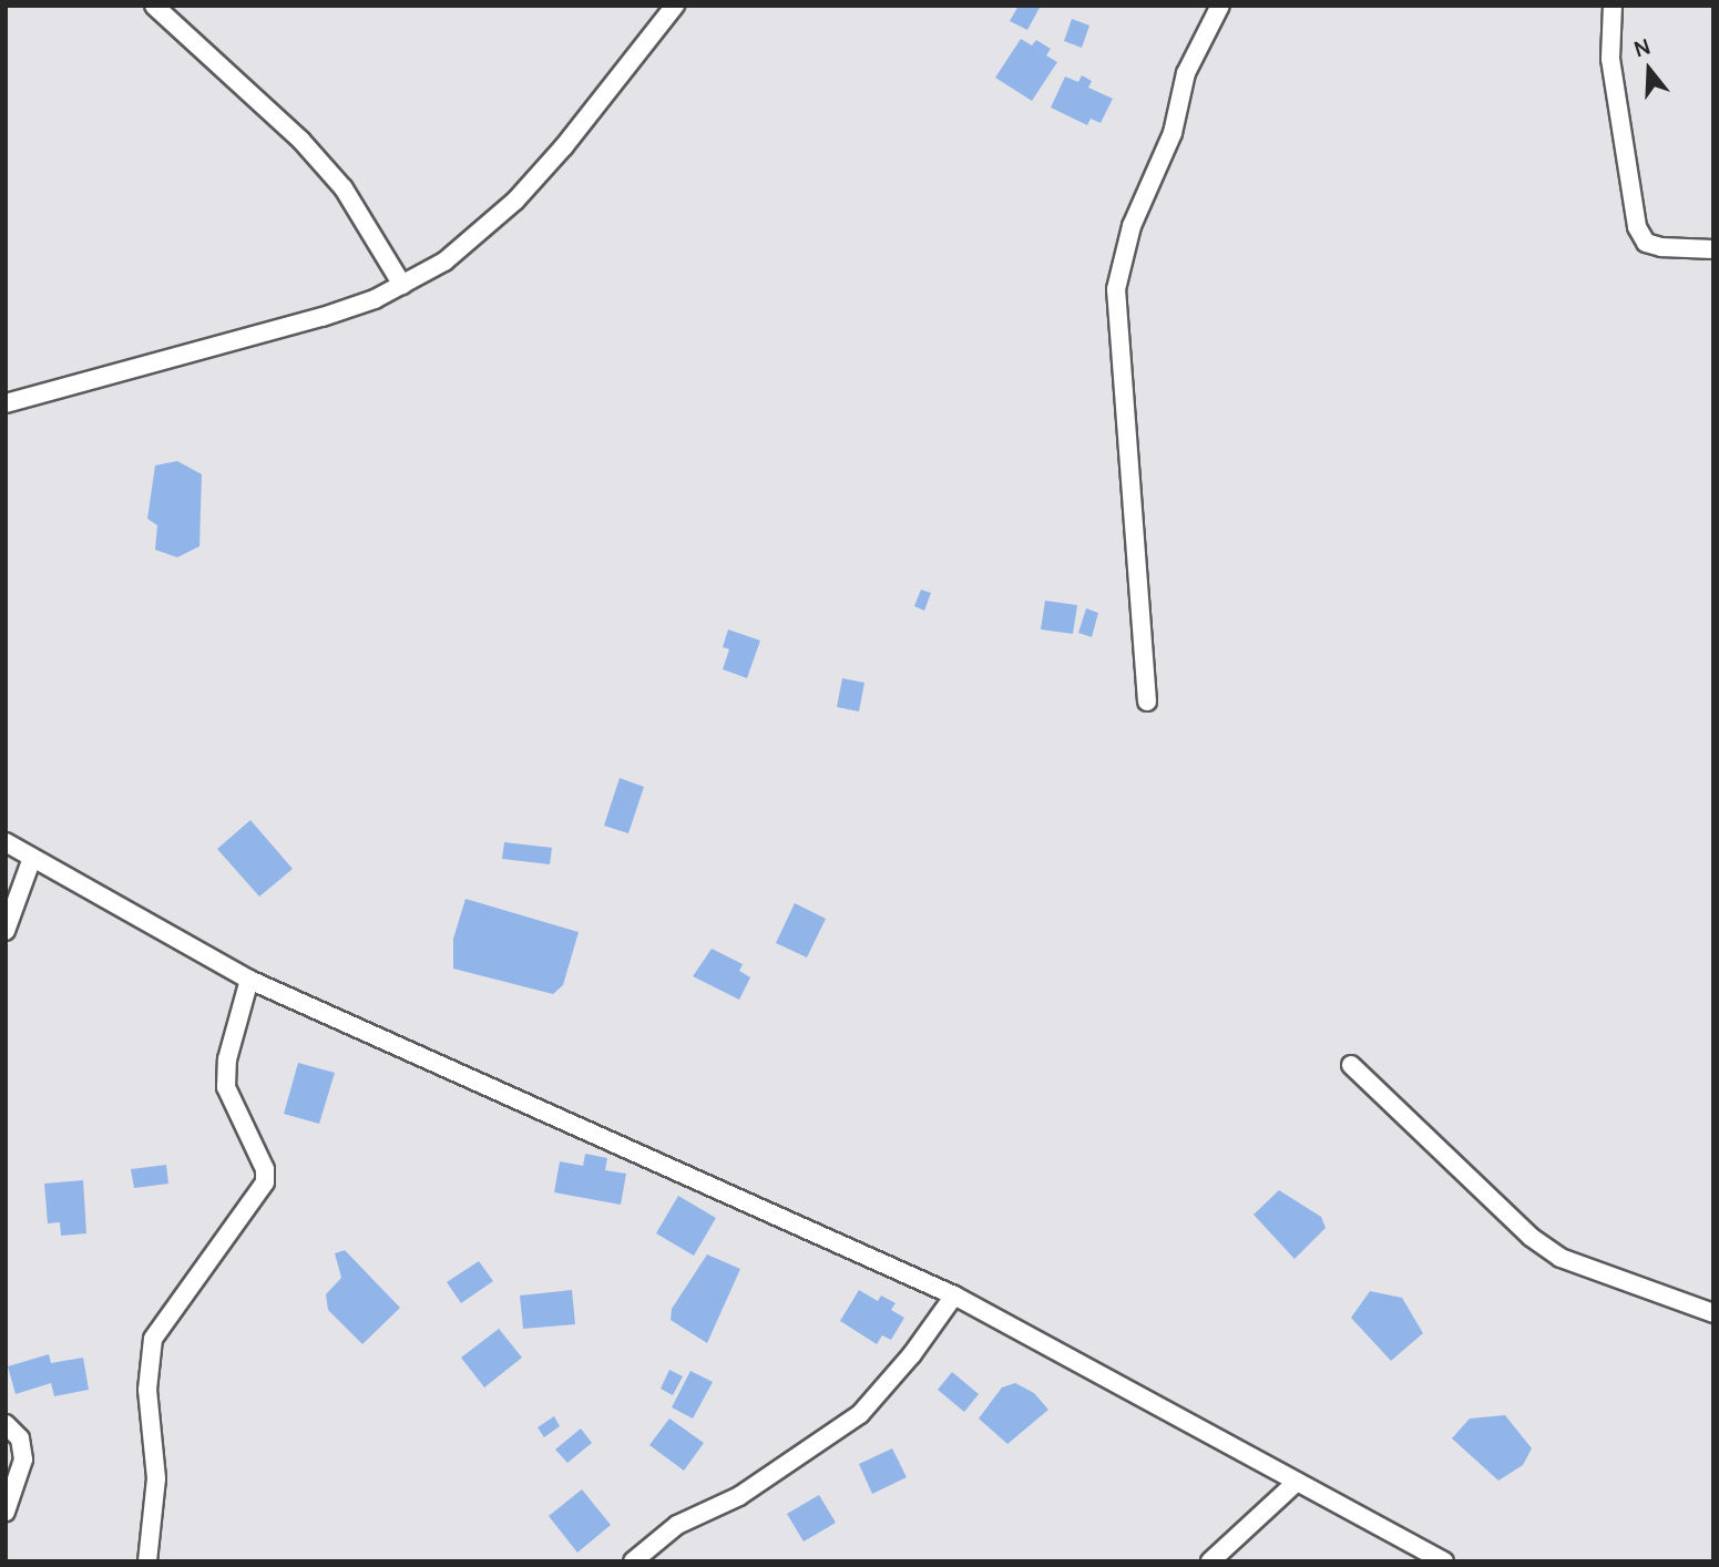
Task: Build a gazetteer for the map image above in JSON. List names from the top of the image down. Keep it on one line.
{"north":"top"}
